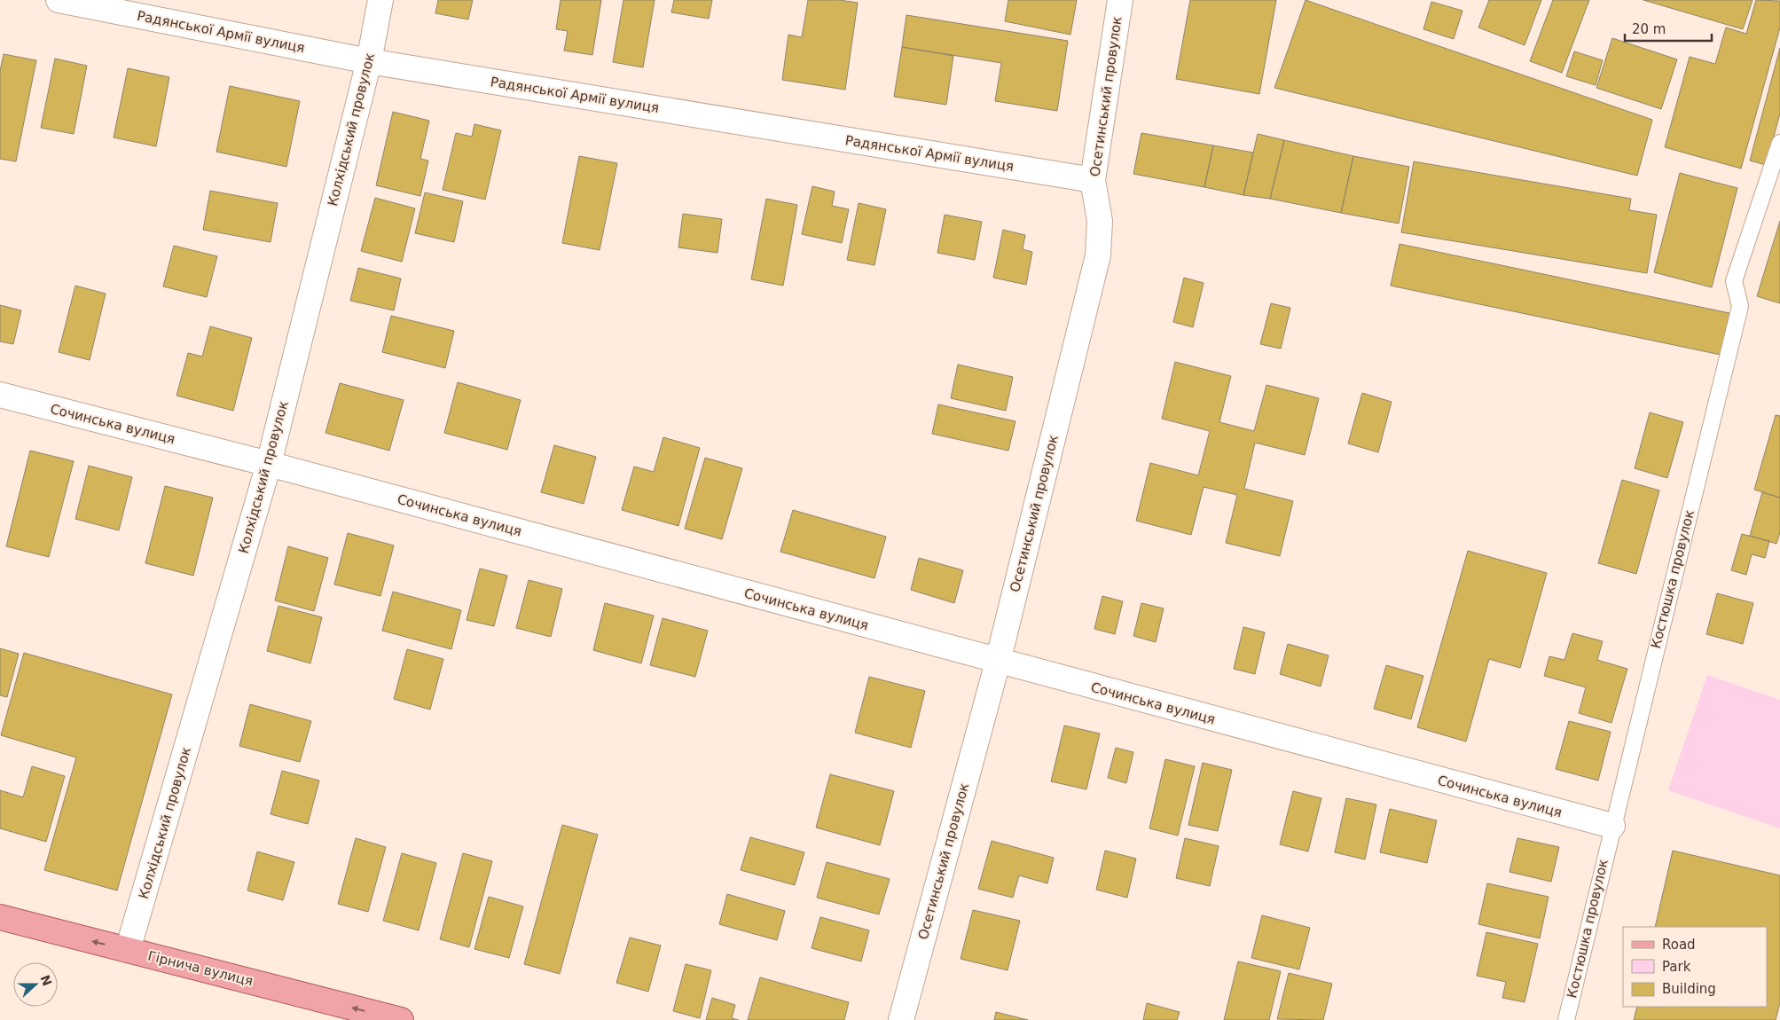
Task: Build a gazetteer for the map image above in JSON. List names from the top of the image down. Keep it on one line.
{"streets":{"main road":["Гірнича вулиця"],"street":["Радянської Армії вулиця","Осетинський провулок","Колхідський провулок","Сочинська вулиця"],"lane":["Костюшка провулок"]},"crossings":[["Радянської Армії вулиця","Осетинський провулок"],["Радянської Армії вулиця","Колхідський провулок"],["Осетинський провулок","Сочинська вулиця"],["Колхідський провулок","Сочинська вулиця"],["Колхідський провулок","Гірнича вулиця"],["Сочинська вулиця","Костюшка провулок"]],"one_way":["Гірнича вулиця"],"legend":["Road","Park","Building"],"scale_bar":"20 m","north":"right"}
